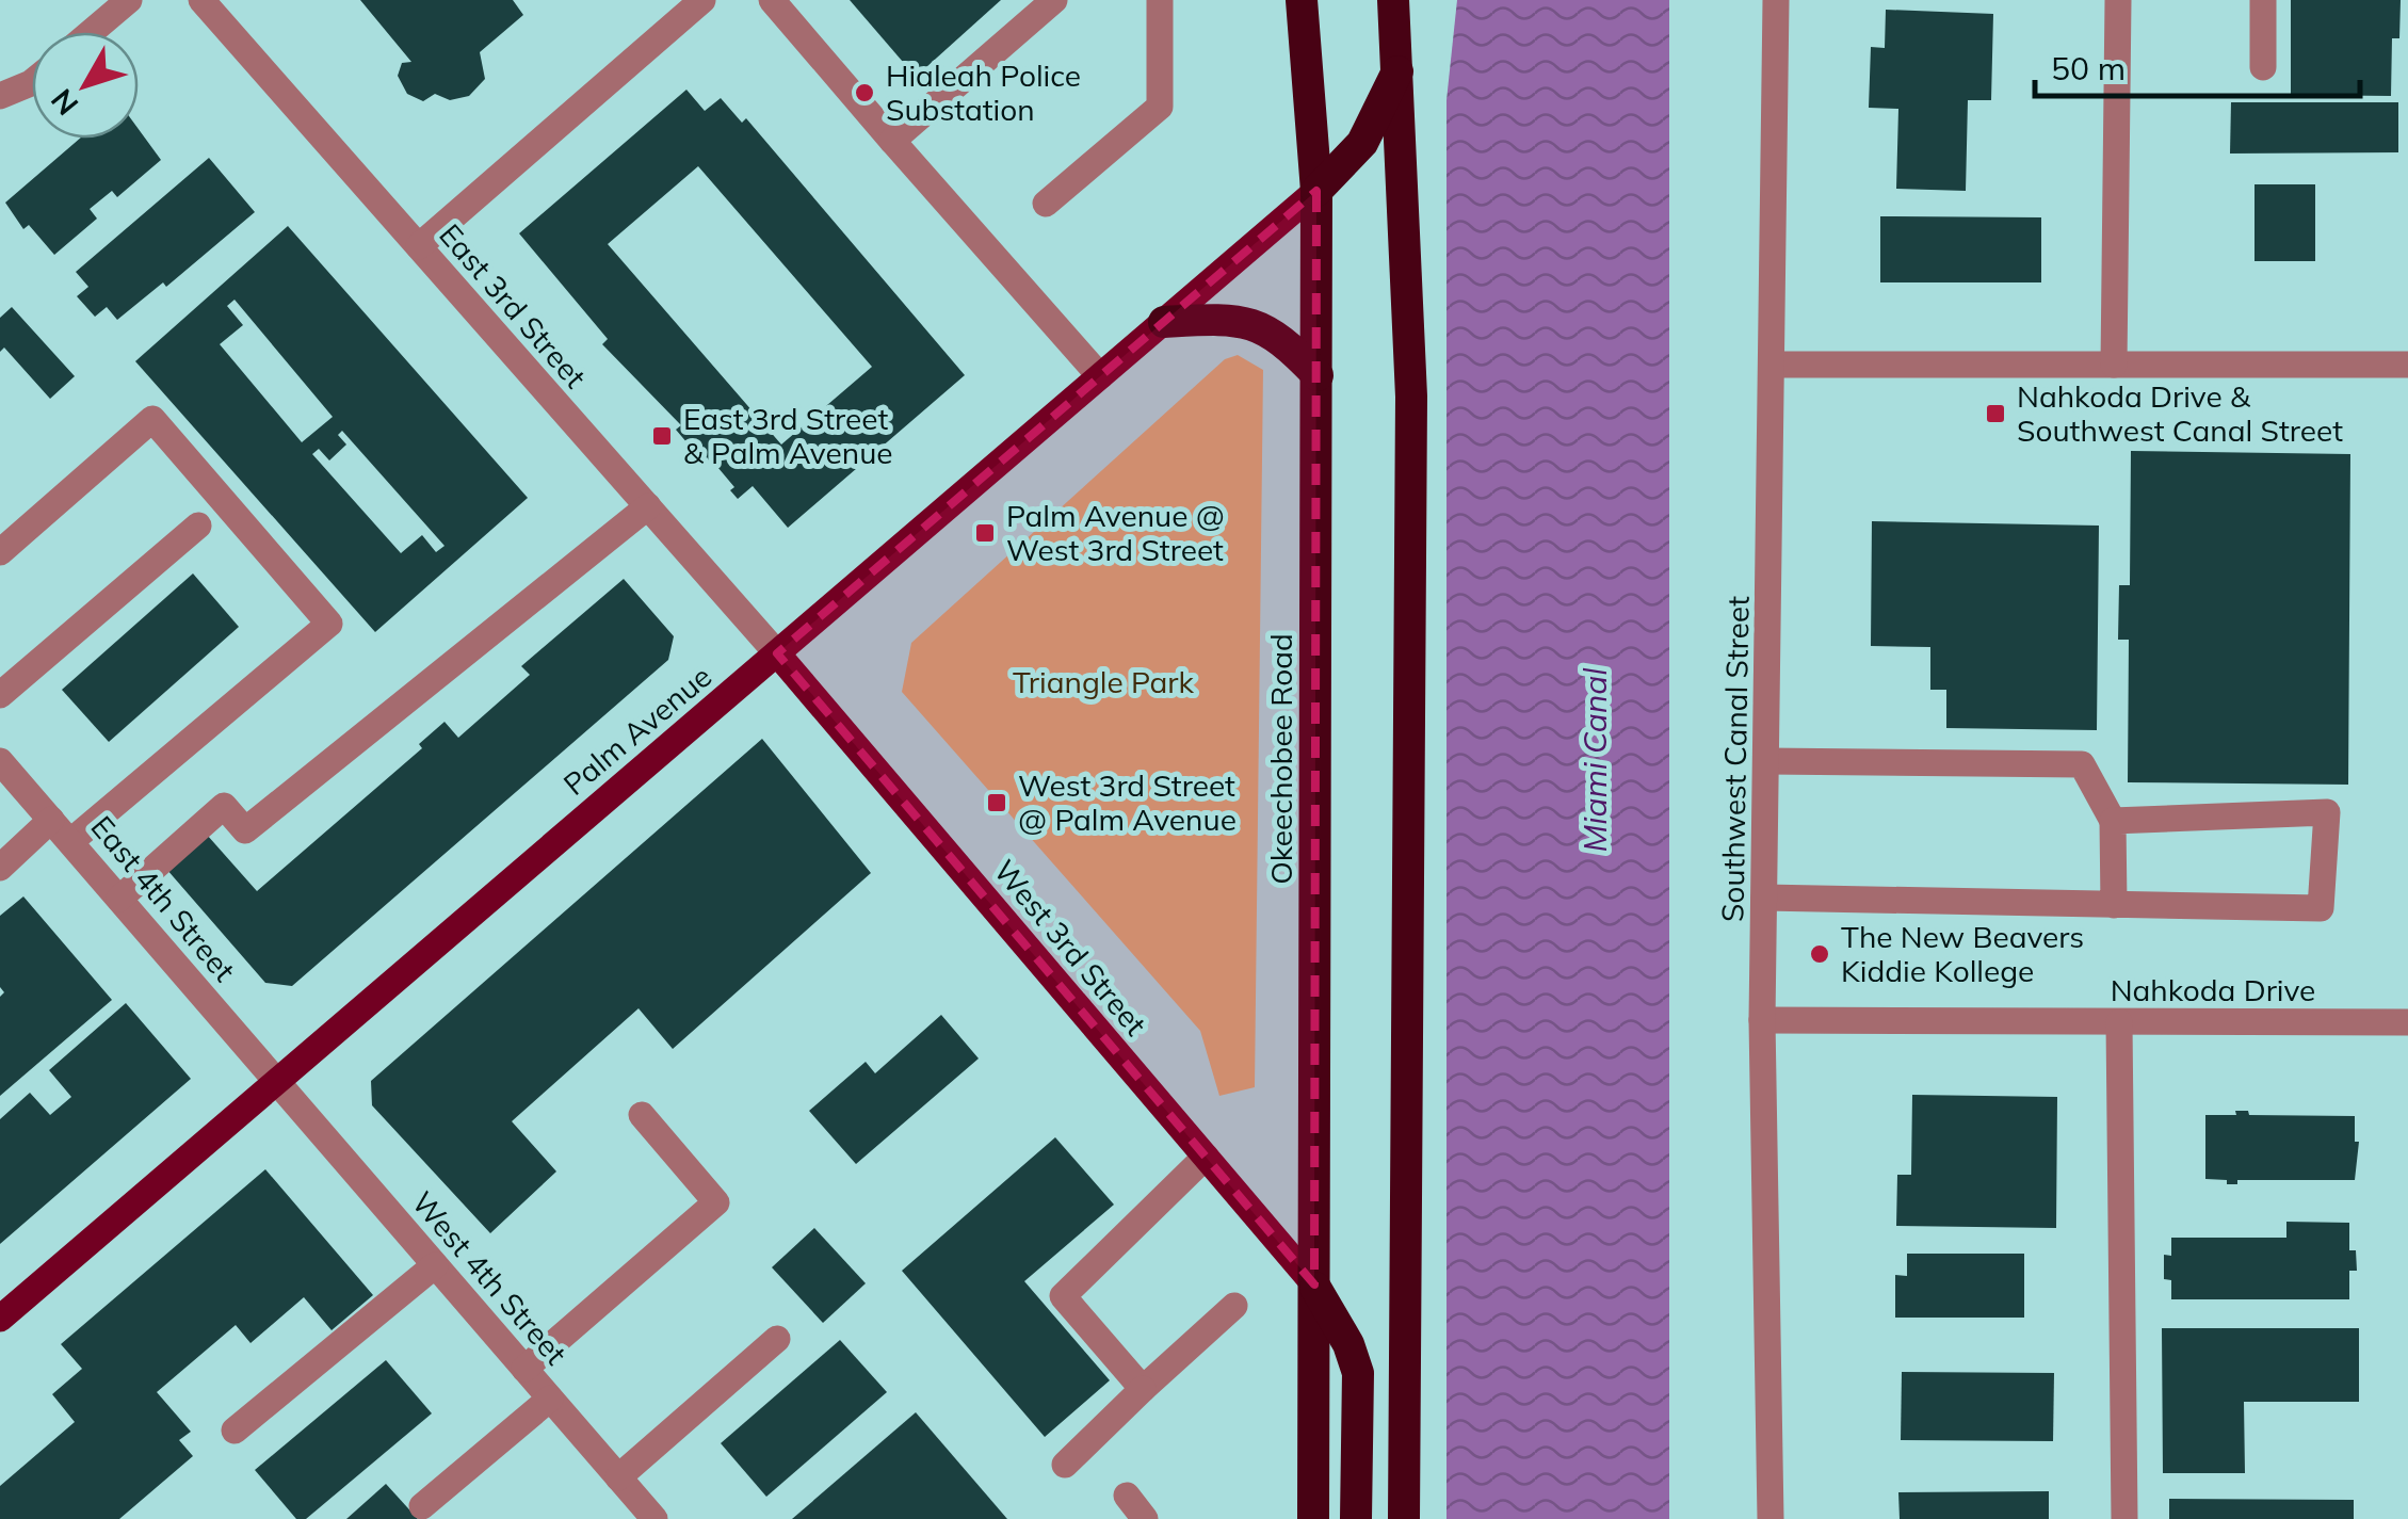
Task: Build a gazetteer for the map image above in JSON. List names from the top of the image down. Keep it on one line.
{"streets":{"highway":["Okeechobee Road"],"main road":["Palm Avenue","West 3rd Street"],"street":["East 3rd Street","Southwest Canal Street","East 4th Street","Nahkoda Drive","West 4th Street"]},"crossings":[["East 3rd Street","Palm Avenue"],["East 3rd Street","West 3rd Street"],["Palm Avenue","Okeechobee Road"],["Palm Avenue","East 4th Street"],["Palm Avenue","West 3rd Street"],["Palm Avenue","West 4th Street"],["Okeechobee Road","West 3rd Street"],["Southwest Canal Street","Nahkoda Drive"],["East 4th Street","West 4th Street"]],"water":["Miami Canal"],"parks":["Triangle Park"],"places":{"other":["Hialeah Police Substation","The New Beavers Kiddie Kollege"],"transit":["Nahkoda Drive & Southwest Canal Street","East 3rd Street & Palm Avenue","Palm Avenue @ West 3rd Street","West 3rd Street @ Palm Avenue"]},"scale_bar":"50 m","north":"bottom left"}
